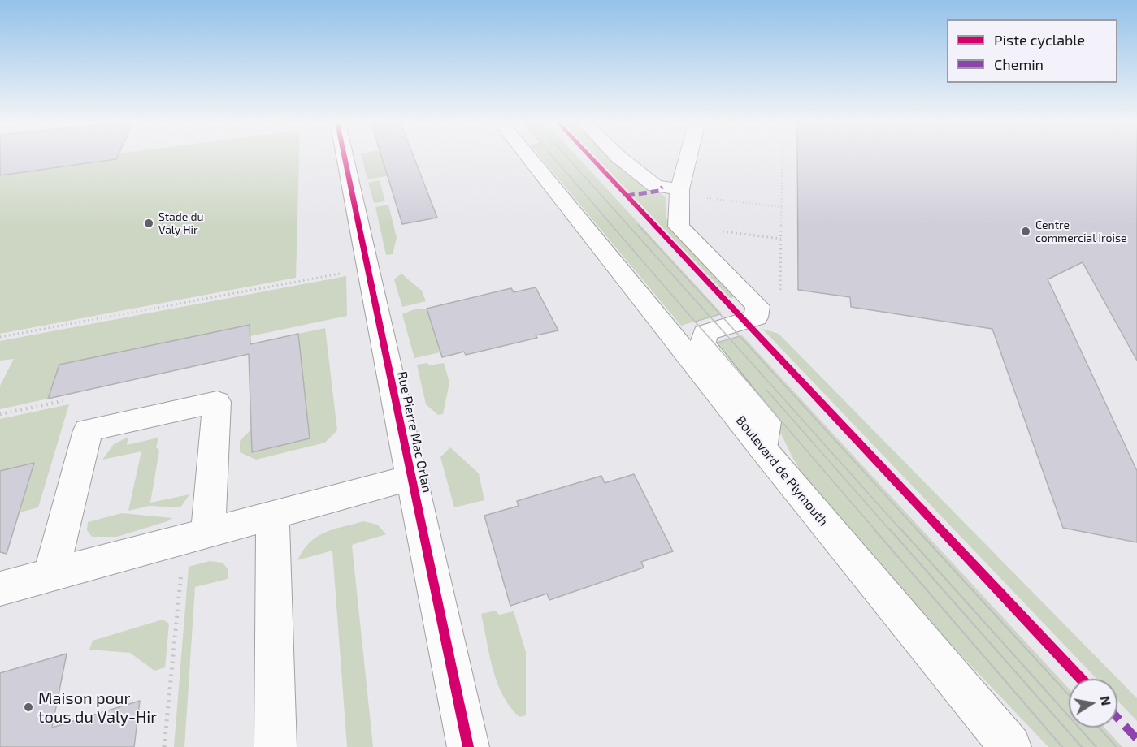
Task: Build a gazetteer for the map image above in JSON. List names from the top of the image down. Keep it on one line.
{"streets":{"street":["Rue Pierre Mac Orlan","Boulevard de Plymouth"]},"places":["Stade du Valy Hir","Centre commercial Iroise","Maison pour tous du Valy-Hir"],"legend":["Piste cyclable","Chemin"],"north":"right"}
